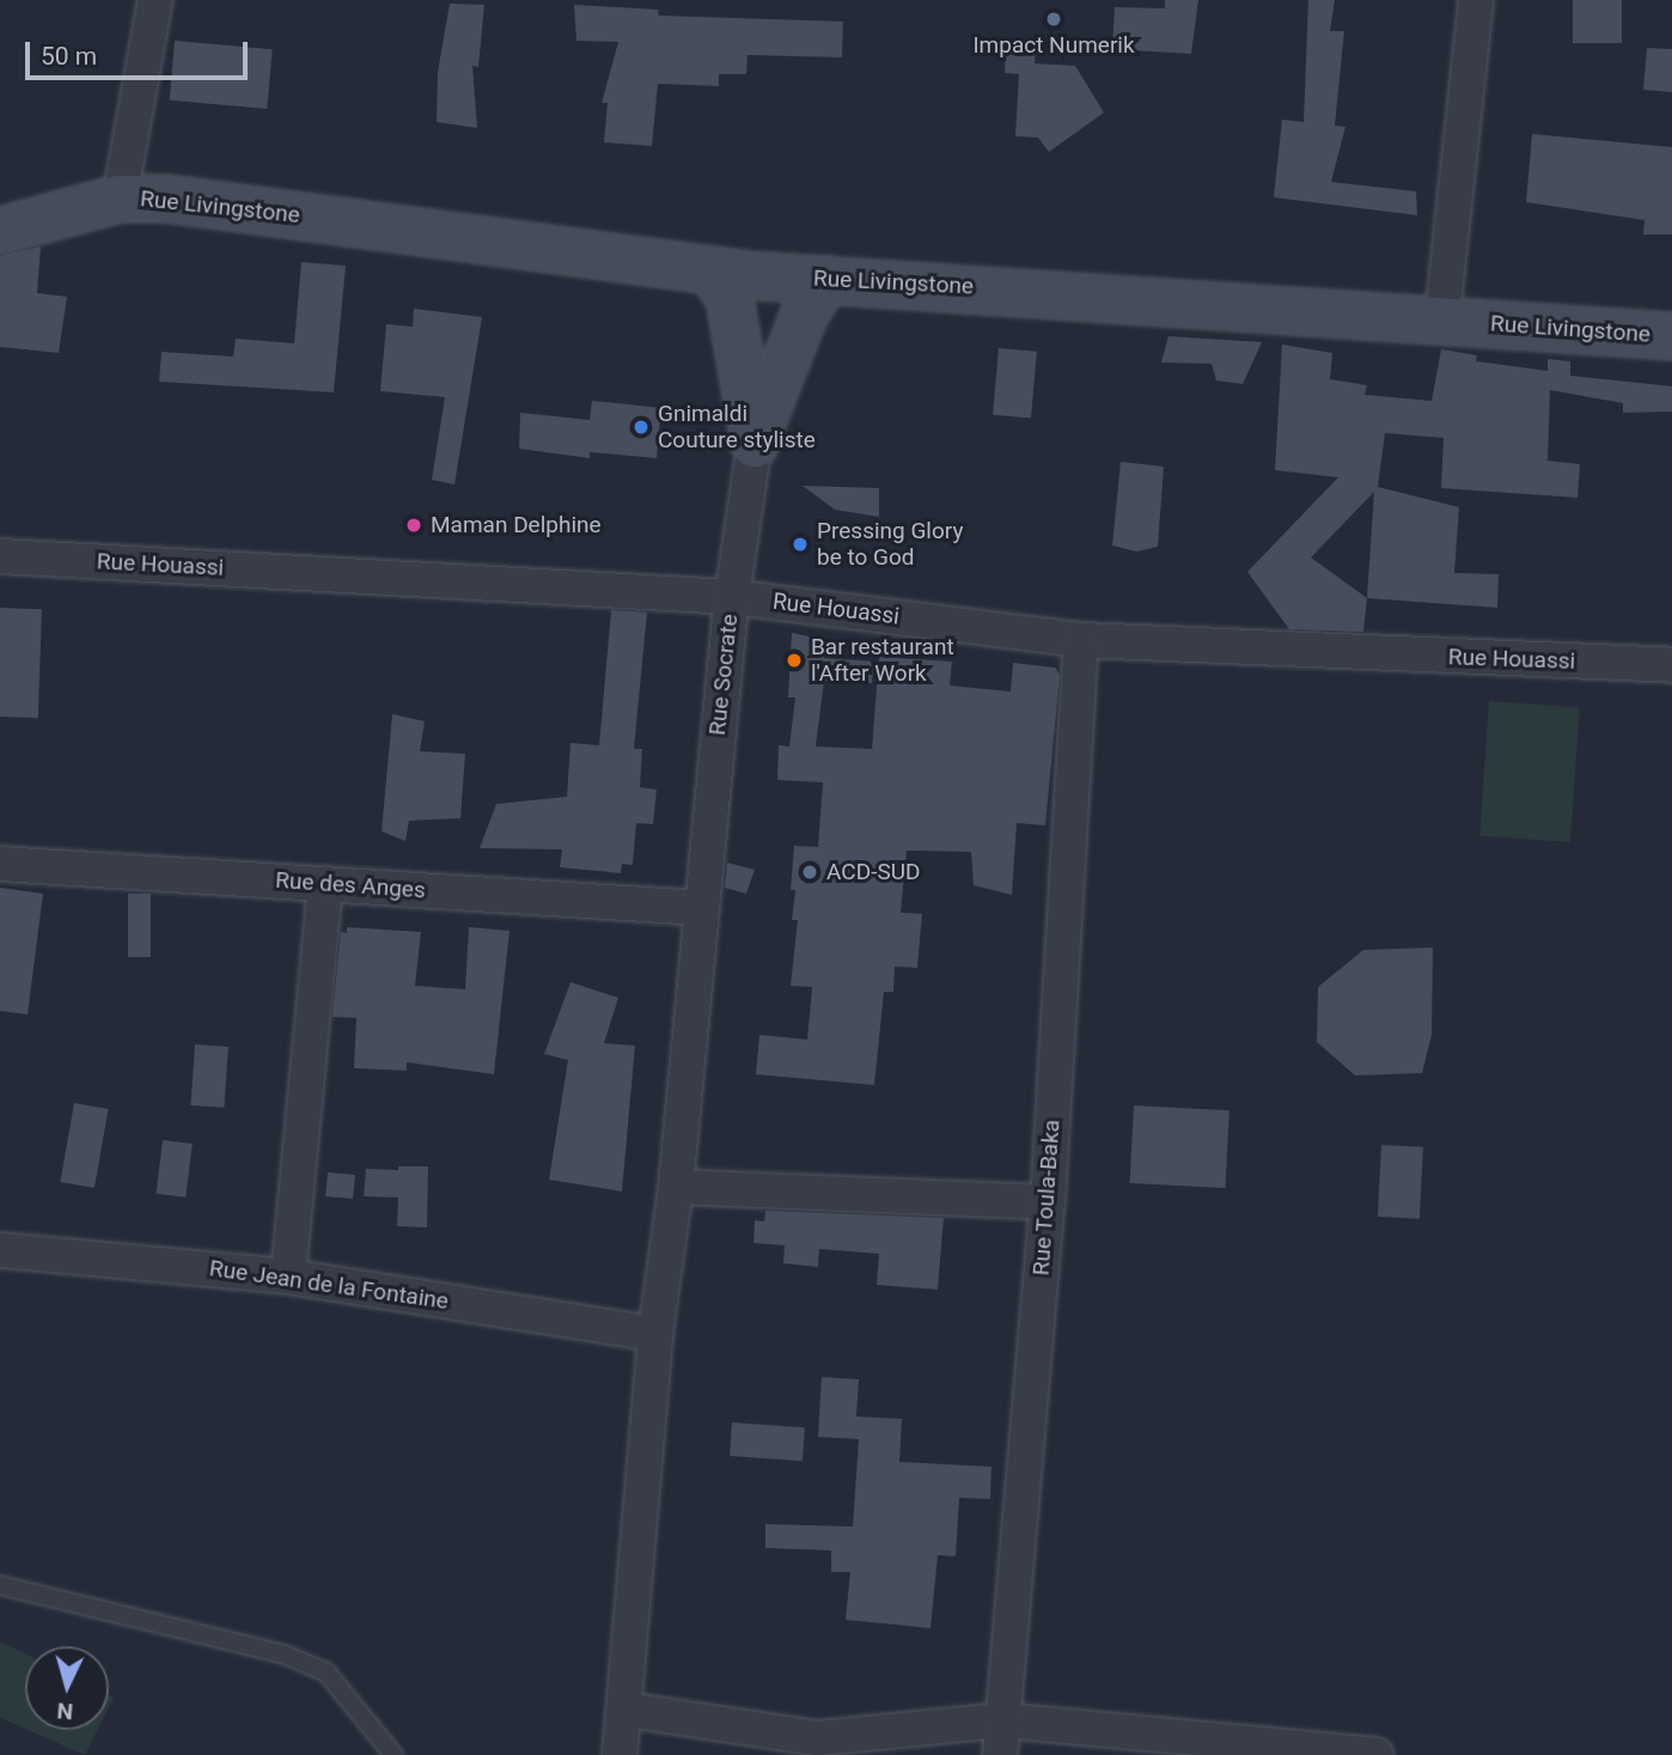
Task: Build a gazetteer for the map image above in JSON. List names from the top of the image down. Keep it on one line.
{"streets":{"street":["Rue Livingstone","Rue Houassi","Rue Socrate","Rue des Anges","Rue Toula-Baka","Rue Jean de la Fontaine"]},"crossings":[["Rue Houassi","Rue Socrate"],["Rue Houassi","Rue Toula-Baka"],["Rue Socrate","Rue des Anges"],["Rue Socrate","Rue Jean de la Fontaine"]],"places":["Impact Numerik","Gnimaldi Couture styliste","Maman Delphine","Pressing Glory be to God","Bar restaurant l'After Work","ACD-SUD"],"scale_bar":"50 m","north":"bottom"}
